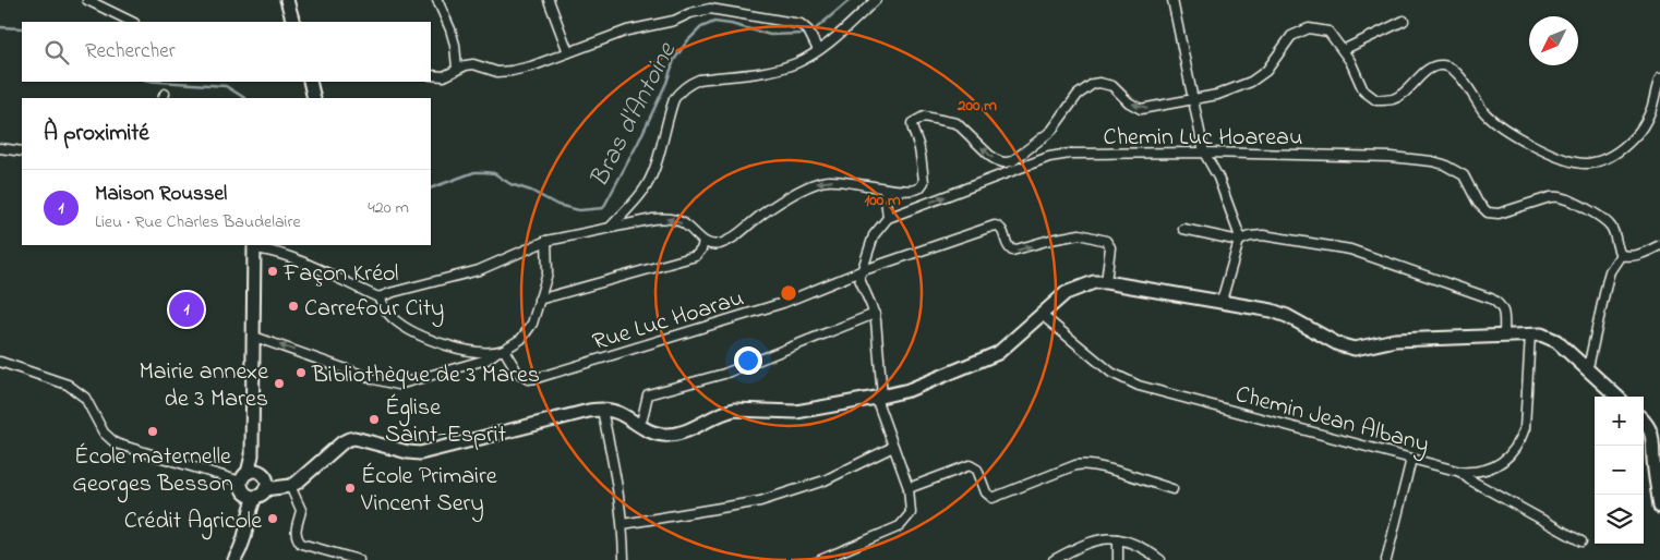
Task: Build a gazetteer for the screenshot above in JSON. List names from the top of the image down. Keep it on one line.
{"streets":{"street":["Chemin Luc Hoareau","Rue Luc Hoarau","Chemin Jean Albany"]},"one_way":["Chemin Luc Hoareau"],"water":["Bras d'Antoine"],"places":["Façon Kréol","Carrefour City","Bibliothèque de 3 Mares","Mairie annexe de 3 Mares","Église Saint-Esprit","École maternelle Georges Besson","École Primaire Vincent Sery","Crédit Agricole"],"north":"bottom left","page":{"search":"Rechercher","heading":"À proximité","list":[{"mark":"1","name":"Maison Roussel","note":"Lieu · Rue Charles Baudelaire","value":"420 m"}],"pins":"1","map_buttons":["+","−"]},"rings":["200 m","100 m"]}
